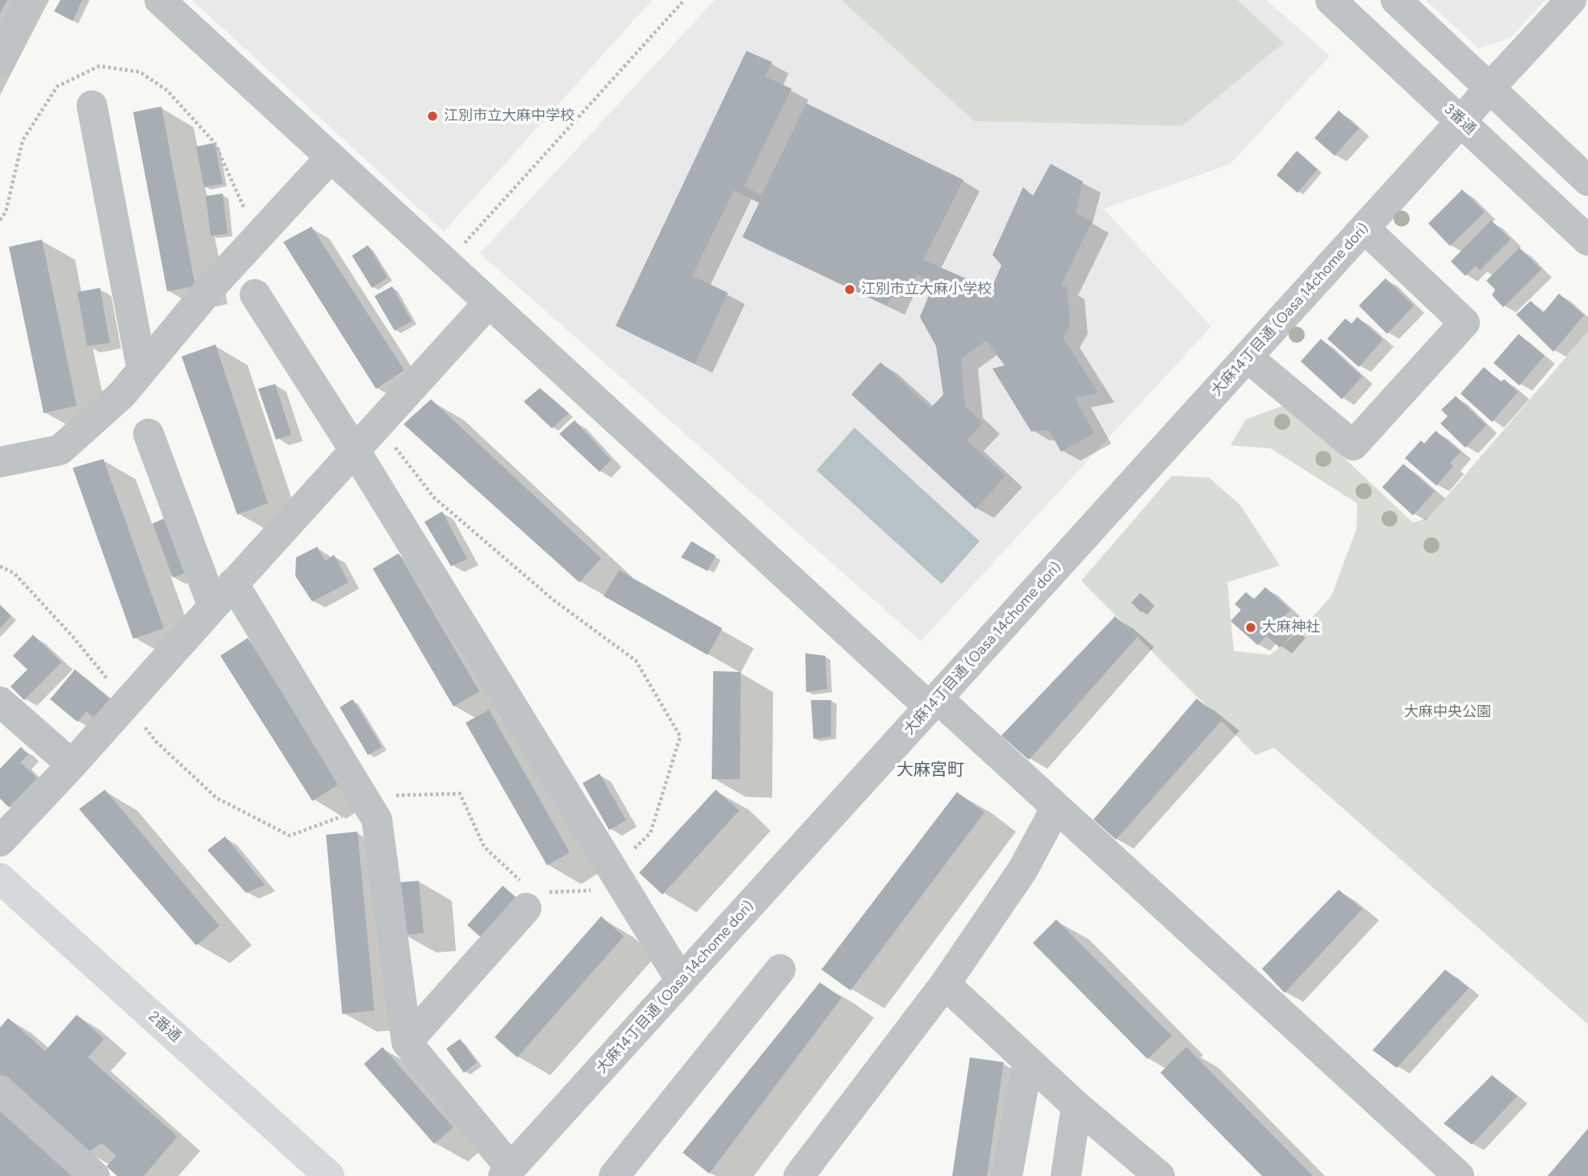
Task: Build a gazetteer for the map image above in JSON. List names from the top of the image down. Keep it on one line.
{"streets":{"main road":["2番通"],"street":["3番通","大麻14丁目通 (Oasa 14chome dori)"]},"crossings":[["3番通","大麻14丁目通 (Oasa 14chome dori)"]],"districts":["大麻宮町"],"parks":["大麻中央公園"],"places":["江別市立大麻中学校","江別市立大麻小学校","大麻神社"]}
